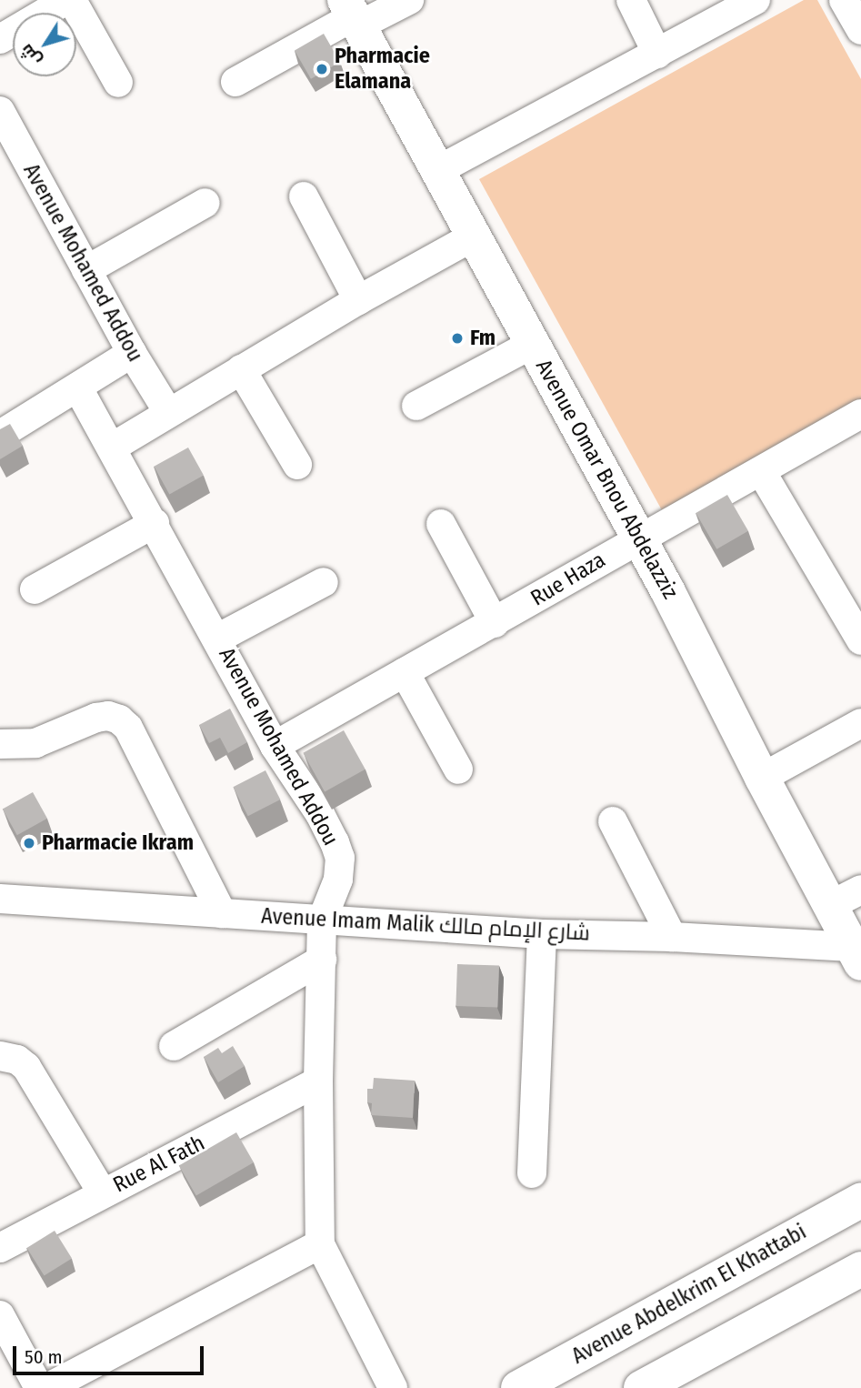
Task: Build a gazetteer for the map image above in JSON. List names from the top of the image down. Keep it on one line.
{"streets":{"street":["Avenue Mohamed Addou","Avenue Omar Bnou Abdelazziz","Rue Haza","Avenue Imam Malik شارع الإمام مالك","Rue Al Fath","Avenue Abdelkrim El Khattabi"]},"crossings":[["Avenue Mohamed Addou","Rue Haza"],["Avenue Mohamed Addou","Avenue Imam Malik شارع الإمام مالك"],["Avenue Mohamed Addou","Rue Al Fath"],["Avenue Omar Bnou Abdelazziz","Rue Haza"],["Avenue Omar Bnou Abdelazziz","Avenue Imam Malik شارع الإمام مالك"]],"places":["Pharmacie Elamana","Fm","Pharmacie Ikram"],"scale_bar":"50 m","north":"bottom left"}
